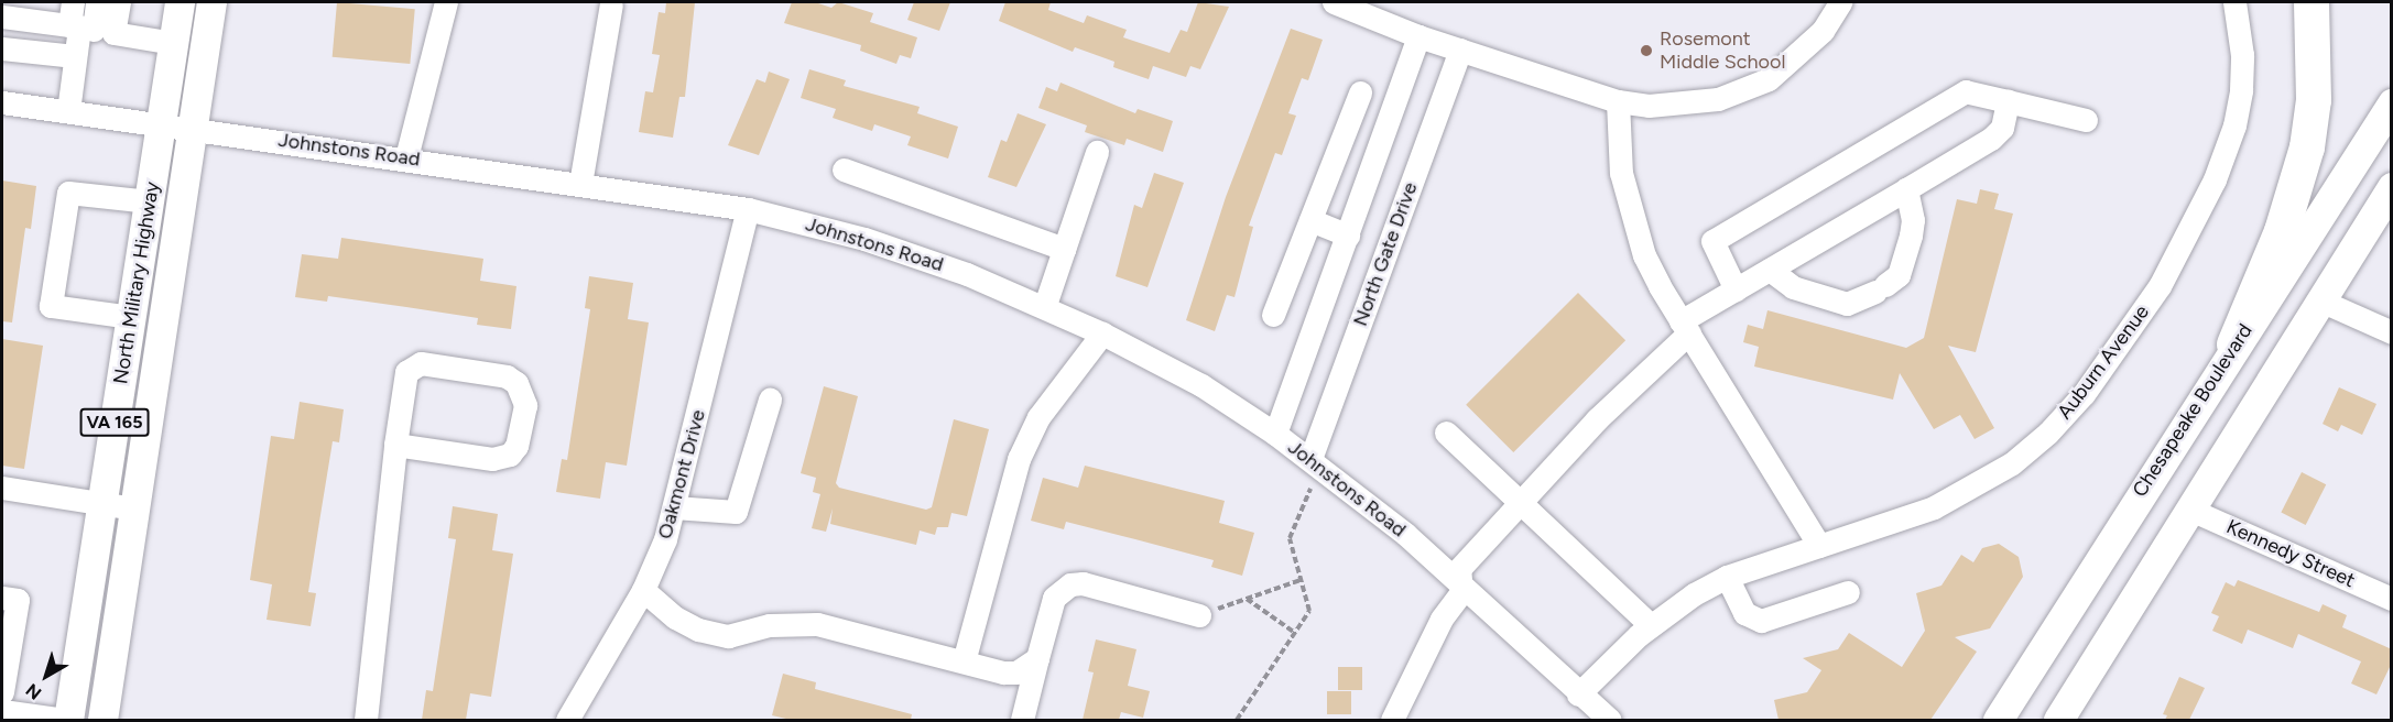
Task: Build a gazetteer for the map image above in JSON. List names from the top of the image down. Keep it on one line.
{"streets":{"main road":["North Military Highway","Chesapeake Boulevard","VA 165"],"street":["Johnstons Road","North Gate Drive","Auburn Avenue","Oakmont Drive","Kennedy Street"]},"crossings":[["Johnstons Road","North Gate Drive"],["Johnstons Road","North Military Highway"],["Johnstons Road","Auburn Avenue"],["Johnstons Road","Oakmont Drive"]],"places":["Rosemont Middle School"],"north":"bottom left"}
